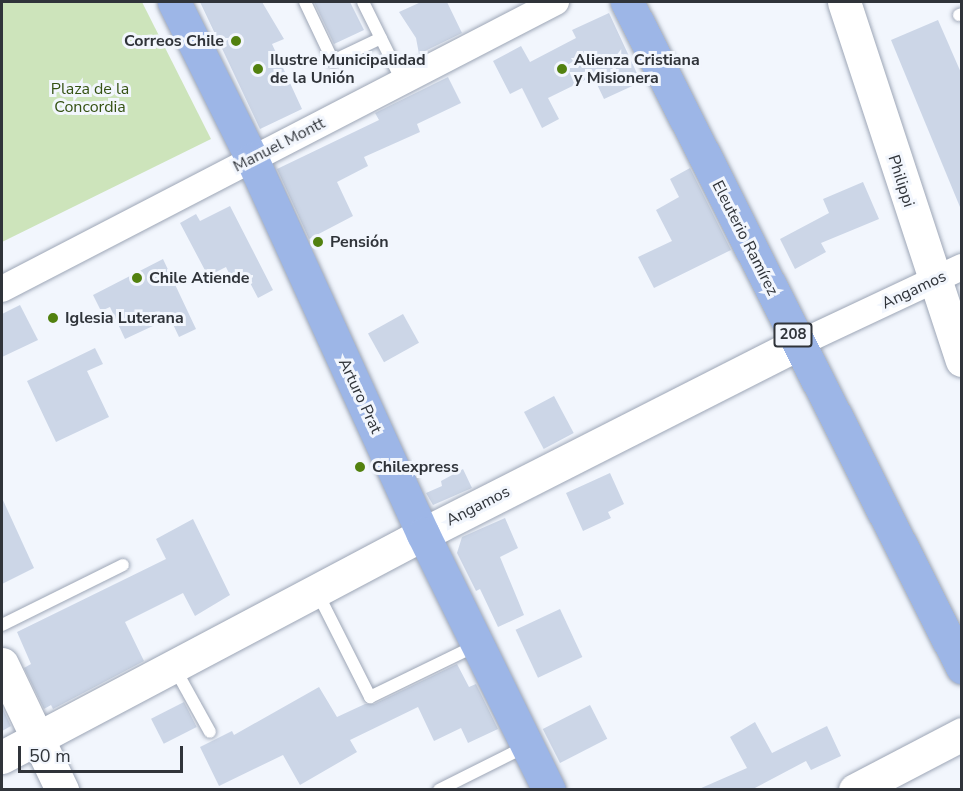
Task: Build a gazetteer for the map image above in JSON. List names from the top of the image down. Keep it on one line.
{"streets":{"main road":["Eleuterio Ramírez","208","Arturo Prat"],"street":["Manuel Montt","Philippi","Angamos"]},"crossings":[["Manuel Montt","Arturo Prat"],["Philippi","Angamos"],["Eleuterio Ramírez","Angamos"],["Angamos","Arturo Prat"]],"parks":["Plaza de la Concordia"],"places":["Correos Chile","Ilustre Municipalidad de la Unión","Alienza Cristiana y Misionera","Pensión","Chile Atiende","Iglesia Luterana","Chilexpress"],"scale_bar":"50 m"}
